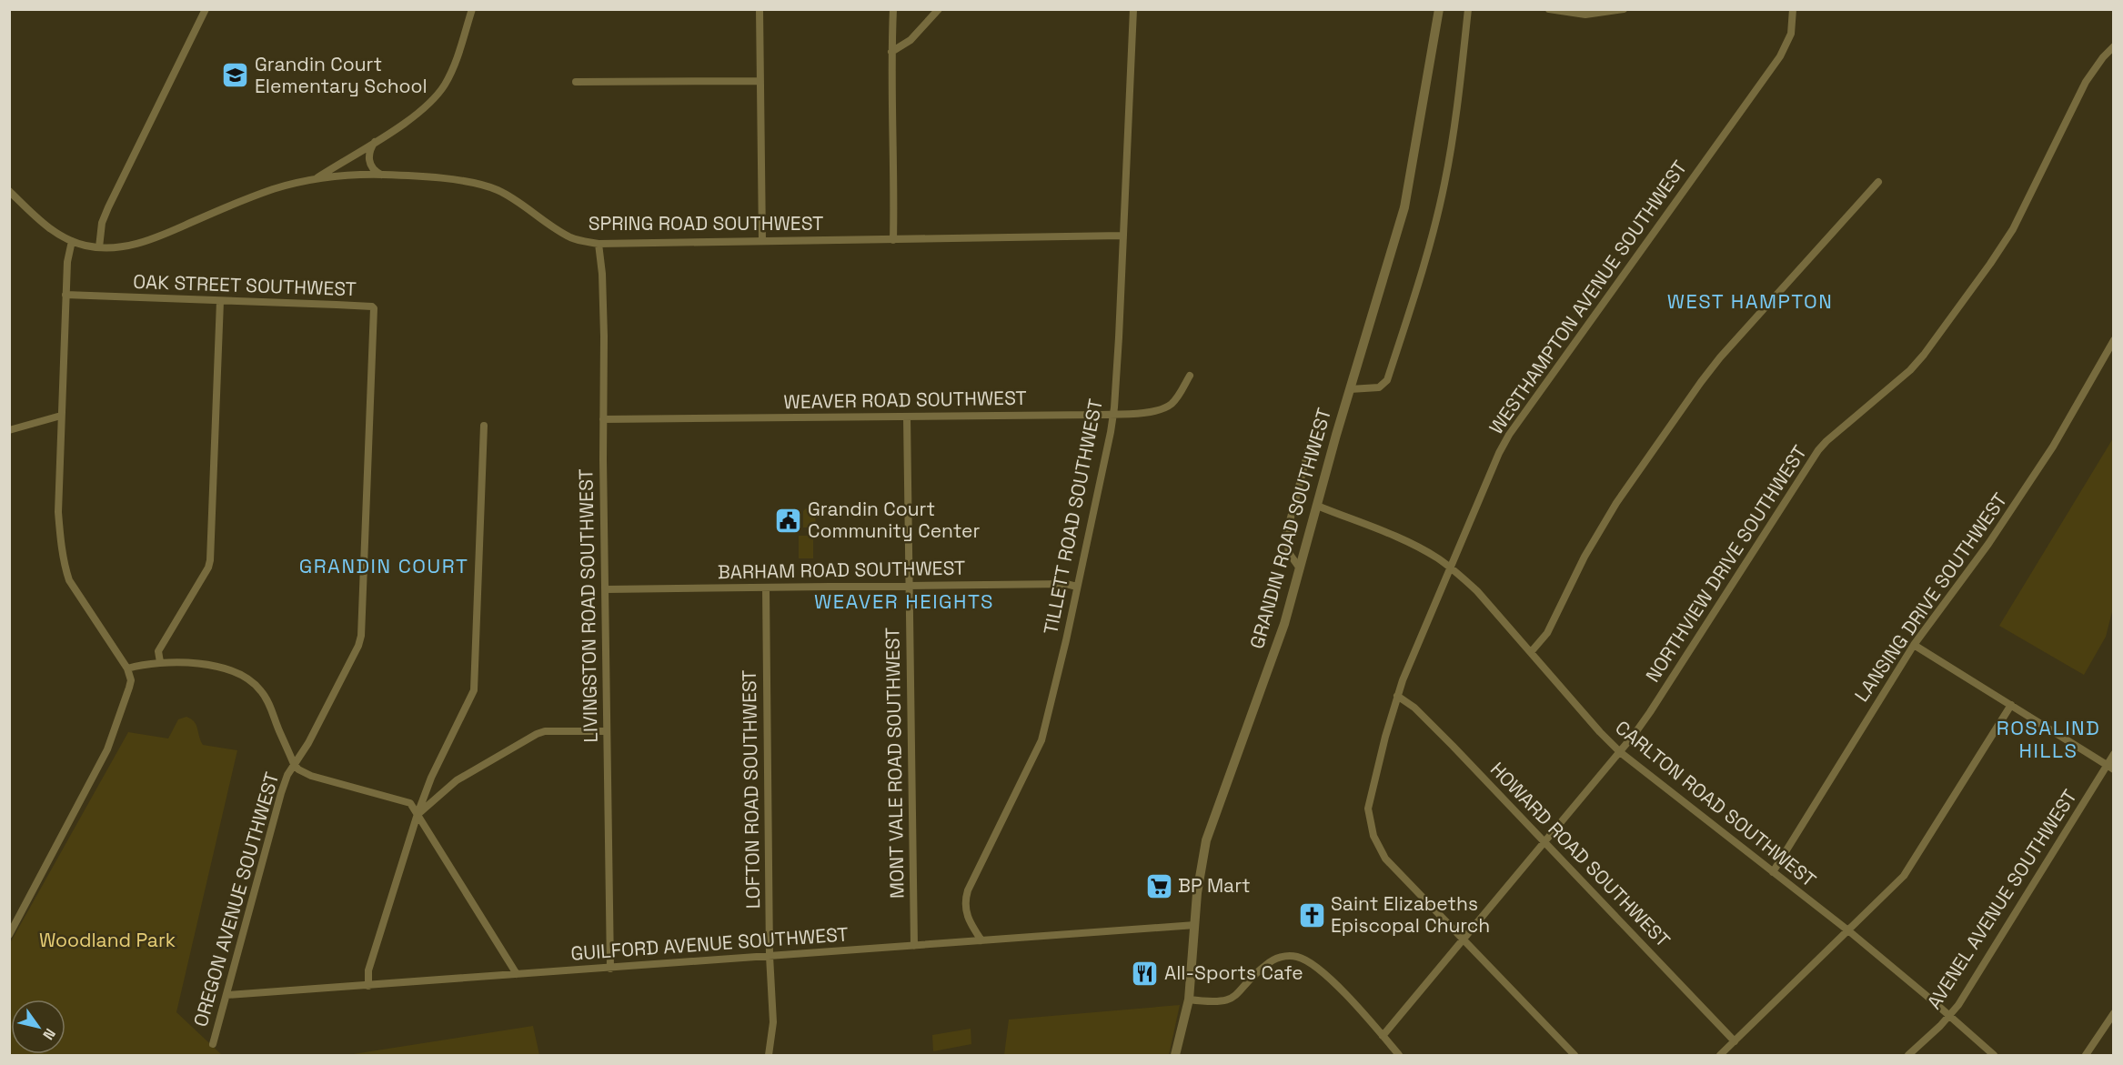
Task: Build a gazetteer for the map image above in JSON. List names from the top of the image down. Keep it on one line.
{"streets":{"street":["SPRING ROAD SOUTHWEST","OAK STREET SOUTHWEST","WESTHAMPTON AVENUE SOUTHWEST","WEAVER ROAD SOUTHWEST","TILLETT ROAD SOUTHWEST","GRANDIN ROAD SOUTHWEST","NORTHVIEW DRIVE SOUTHWEST","BARHAM ROAD SOUTHWEST","LANSING DRIVE SOUTHWEST","LIVINGSTON ROAD SOUTHWEST","MONT VALE ROAD SOUTHWEST","LOFTON ROAD SOUTHWEST","CARLTON ROAD SOUTHWEST","HOWARD ROAD SOUTHWEST","OREGON AVENUE SOUTHWEST","AVENEL AVENUE SOUTHWEST","GUILFORD AVENUE SOUTHWEST"]},"crossings":[["SPRING ROAD SOUTHWEST","TILLETT ROAD SOUTHWEST"],["SPRING ROAD SOUTHWEST","LIVINGSTON ROAD SOUTHWEST"],["OAK STREET SOUTHWEST","OREGON AVENUE SOUTHWEST"],["WESTHAMPTON AVENUE SOUTHWEST","NORTHVIEW DRIVE SOUTHWEST"],["WESTHAMPTON AVENUE SOUTHWEST","CARLTON ROAD SOUTHWEST"],["WESTHAMPTON AVENUE SOUTHWEST","HOWARD ROAD SOUTHWEST"],["WEAVER ROAD SOUTHWEST","TILLETT ROAD SOUTHWEST"],["WEAVER ROAD SOUTHWEST","LIVINGSTON ROAD SOUTHWEST"],["WEAVER ROAD SOUTHWEST","MONT VALE ROAD SOUTHWEST"],["TILLETT ROAD SOUTHWEST","BARHAM ROAD SOUTHWEST"],["TILLETT ROAD SOUTHWEST","GUILFORD AVENUE SOUTHWEST"],["GRANDIN ROAD SOUTHWEST","CARLTON ROAD SOUTHWEST"],["GRANDIN ROAD SOUTHWEST","GUILFORD AVENUE SOUTHWEST"],["NORTHVIEW DRIVE SOUTHWEST","CARLTON ROAD SOUTHWEST"],["NORTHVIEW DRIVE SOUTHWEST","HOWARD ROAD SOUTHWEST"],["BARHAM ROAD SOUTHWEST","LIVINGSTON ROAD SOUTHWEST"],["BARHAM ROAD SOUTHWEST","MONT VALE ROAD SOUTHWEST"],["BARHAM ROAD SOUTHWEST","LOFTON ROAD SOUTHWEST"],["LANSING DRIVE SOUTHWEST","CARLTON ROAD SOUTHWEST"],["LIVINGSTON ROAD SOUTHWEST","GUILFORD AVENUE SOUTHWEST"],["MONT VALE ROAD SOUTHWEST","GUILFORD AVENUE SOUTHWEST"],["LOFTON ROAD SOUTHWEST","GUILFORD AVENUE SOUTHWEST"],["CARLTON ROAD SOUTHWEST","AVENEL AVENUE SOUTHWEST"],["OREGON AVENUE SOUTHWEST","GUILFORD AVENUE SOUTHWEST"]],"districts":["WEST HAMPTON","GRANDIN COURT","WEAVER HEIGHTS","ROSALIND HILLS"],"parks":["Woodland Park"],"places":{"school or university":["Grandin Court Elementary School"],"public building":["Grandin Court Community Center"],"supermarket":["BP Mart"],"church":["Saint Elizabeths Episcopal Church"],"restaurant":["All-Sports Cafe"]},"north":"bottom right"}
